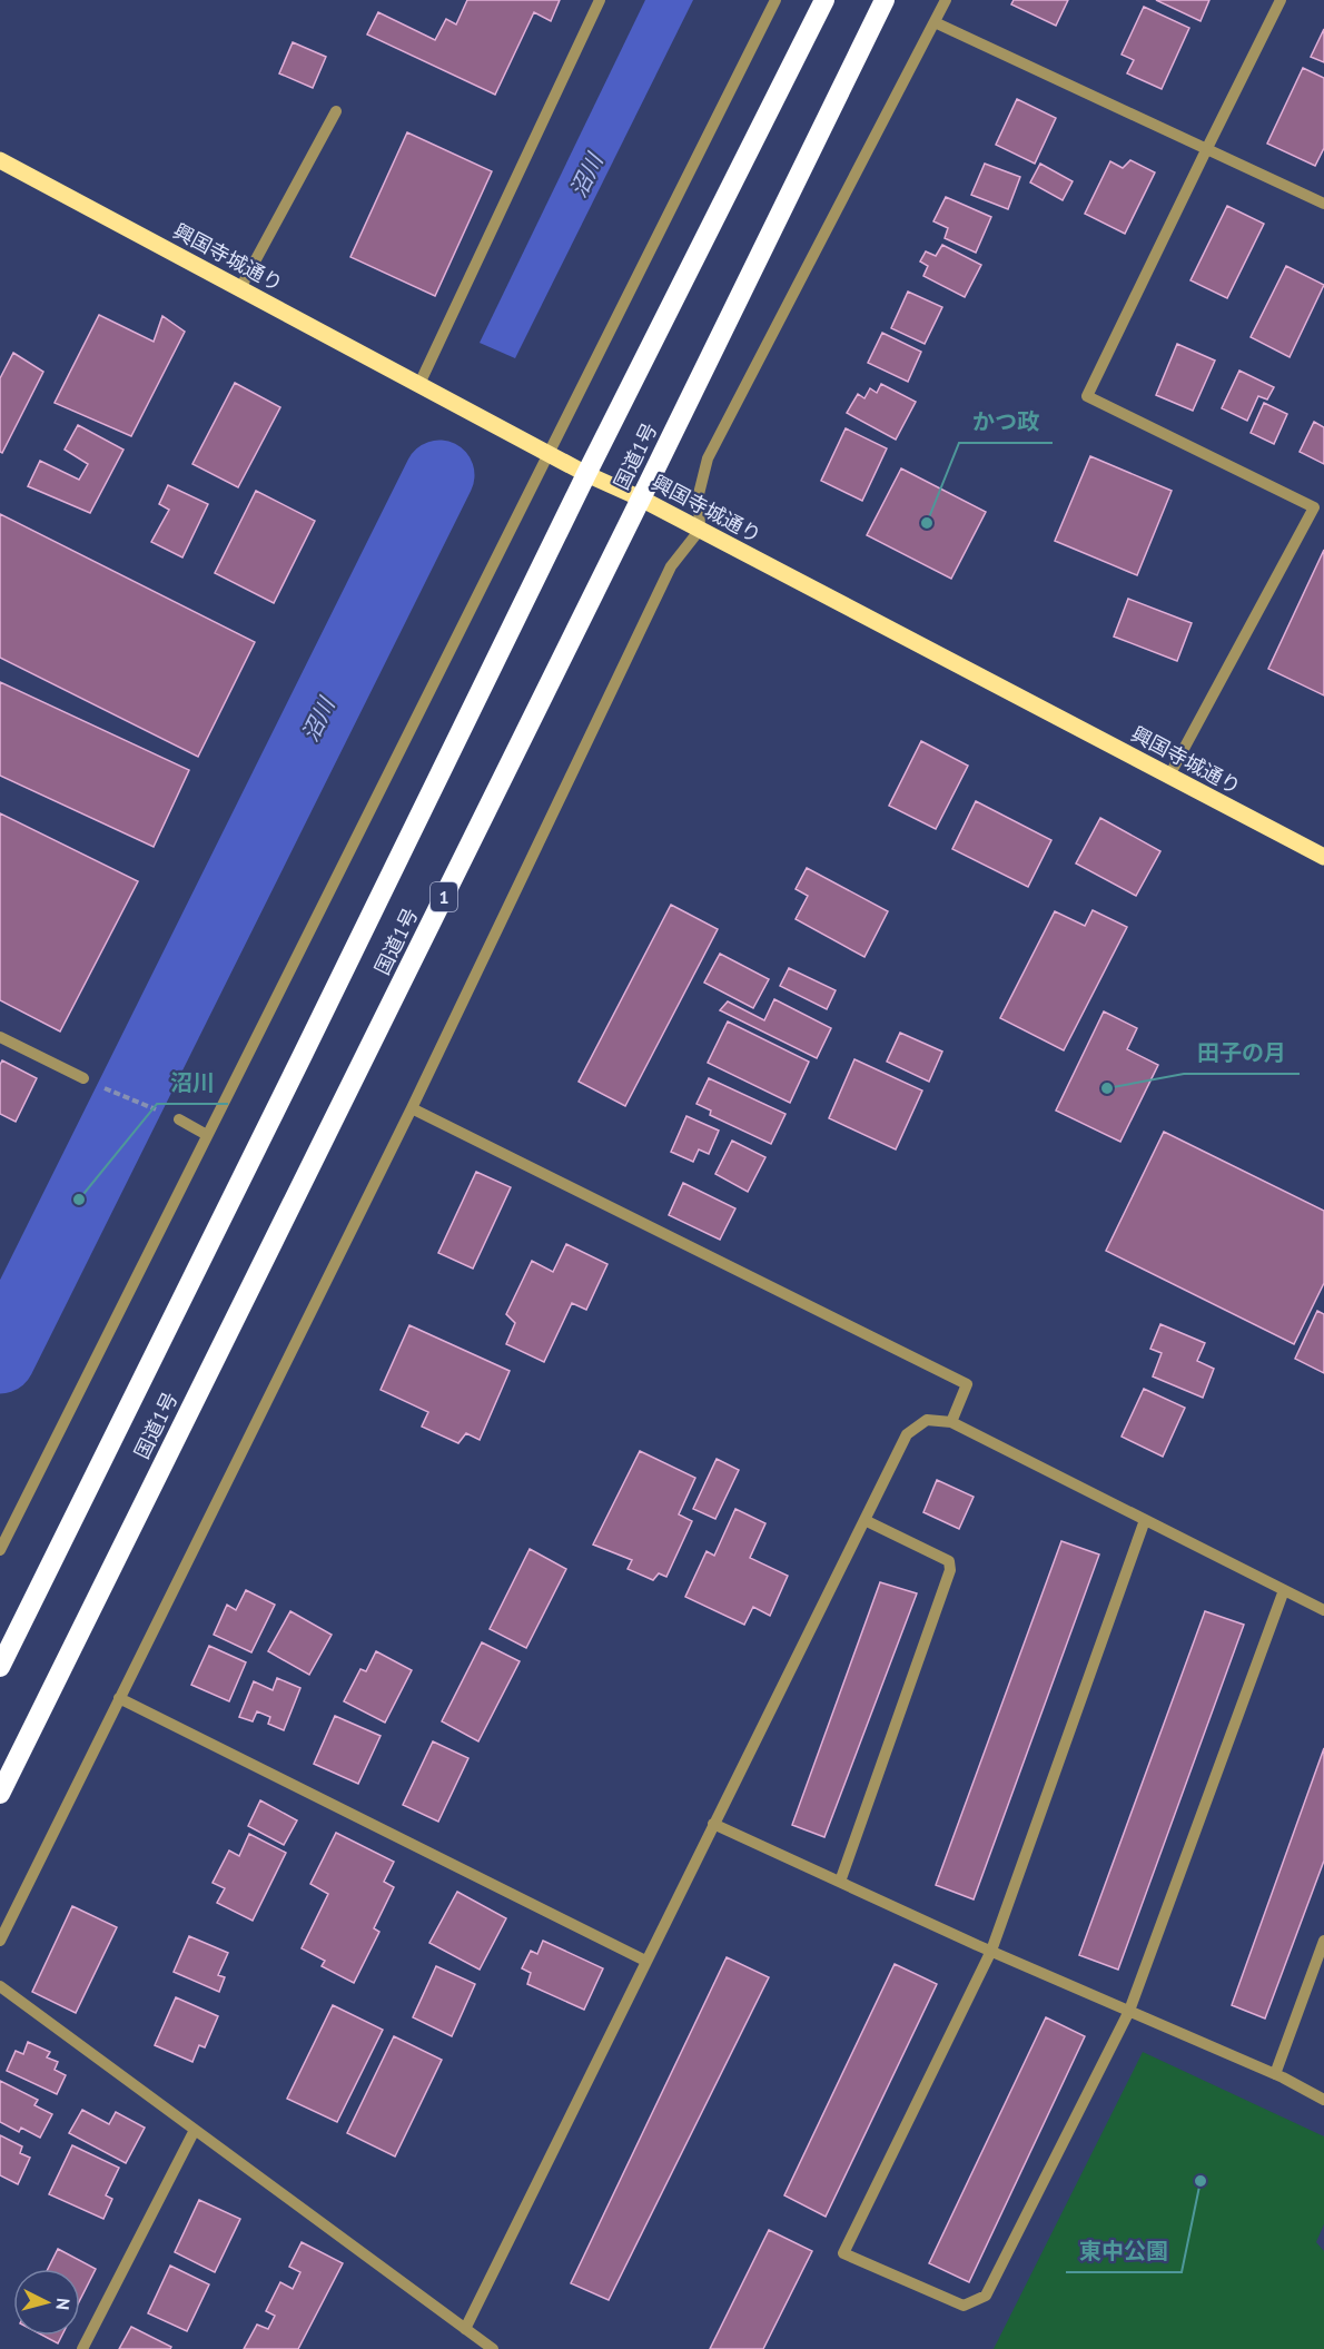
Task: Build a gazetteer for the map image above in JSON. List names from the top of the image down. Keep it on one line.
{"streets":{"highway":["国道1号","1"],"main road":["興国寺城通り"]},"crossings":[["興国寺城通り","国道1号"]],"water":["沼川"],"places":["かつ政","田子の月","沼川","東中公園"],"north":"right"}
